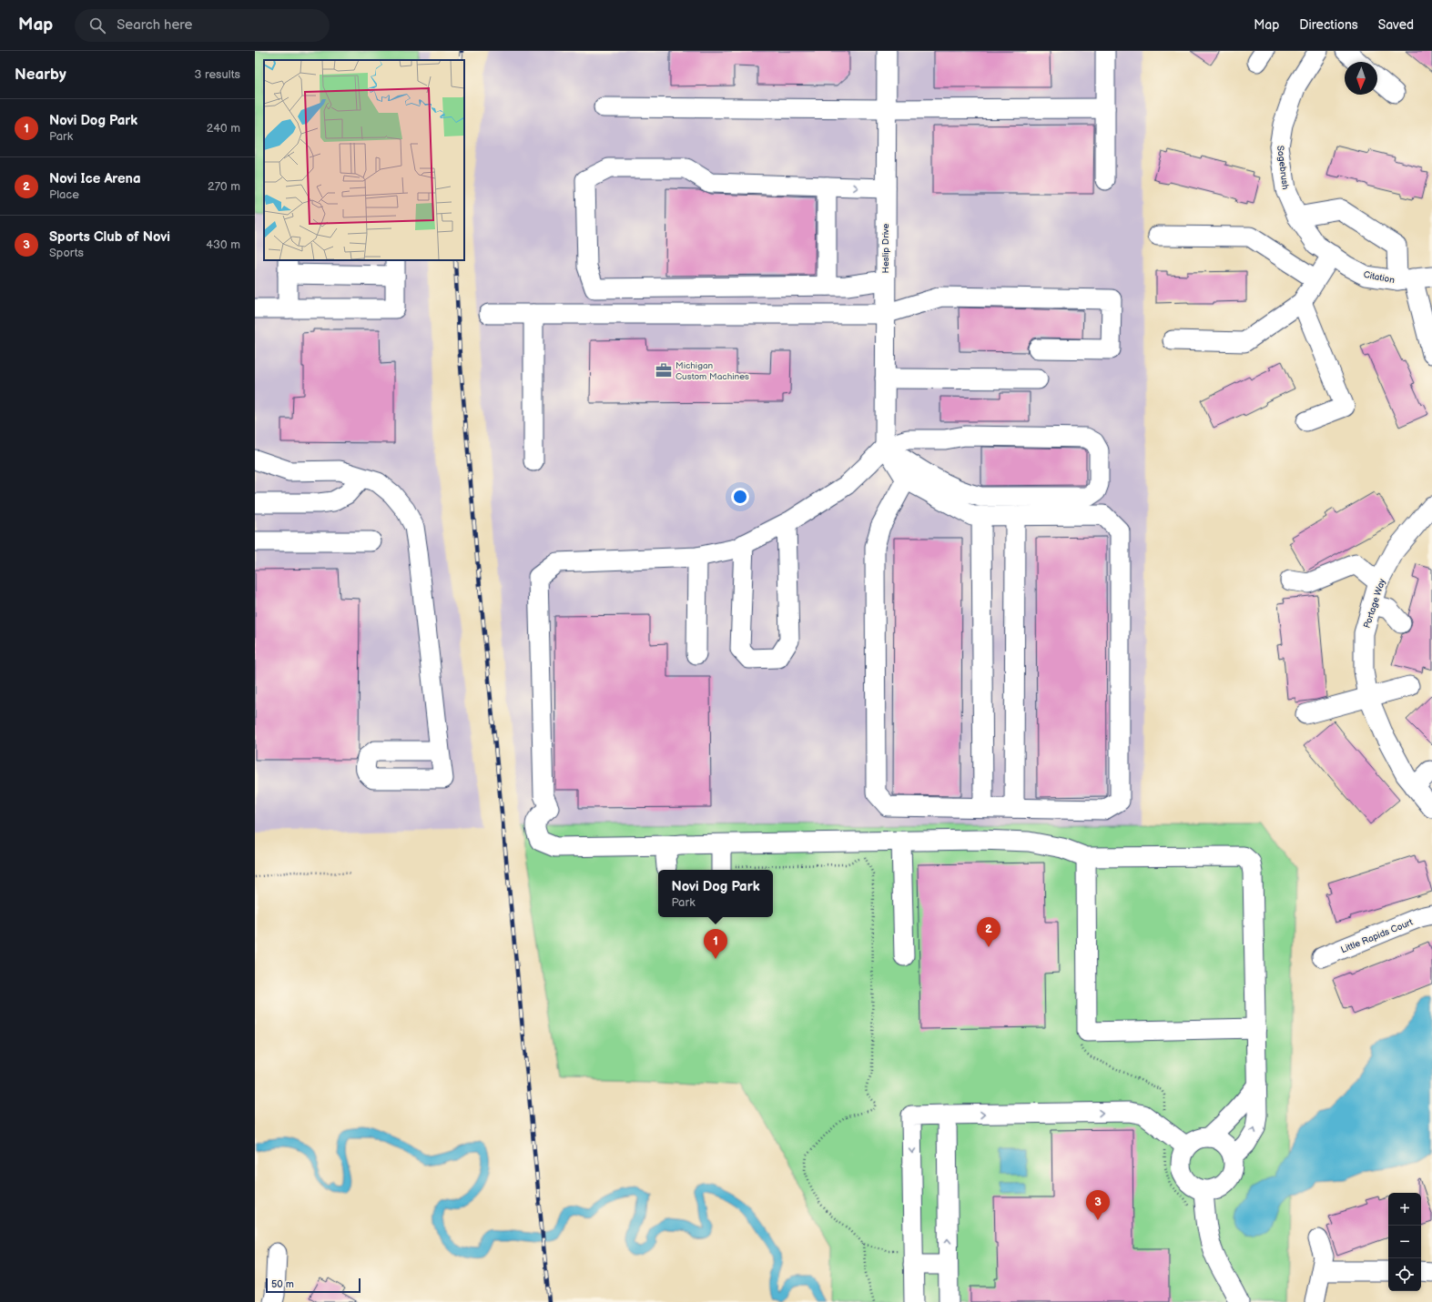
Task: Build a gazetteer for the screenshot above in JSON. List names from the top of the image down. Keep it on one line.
{"streets":{"street":["Sagebrush","Heslip Drive","Citation","Portage Way","Little Rapids Court"]},"crossings":[["Sagebrush","Citation"]],"places":{"office":["Michigan Custom Machines"]},"scale_bar":"50 m","north":"bottom","page":{"header":"Map","search":"Search here","nav":["Map","Directions","Saved"],"heading":["Nearby","3 results"],"list":[{"mark":"1","name":"Novi Dog Park","note":"Park","value":"240 m"},{"mark":"2","name":"Novi Ice Arena","note":"Place","value":"270 m"},{"mark":"3","name":"Sports Club of Novi","note":"Sports","value":"430 m"}],"popup":["Novi Dog Park","Park"],"pins":["2","1","3"],"map_buttons":["+","−"],"scale":"50 m"}}
